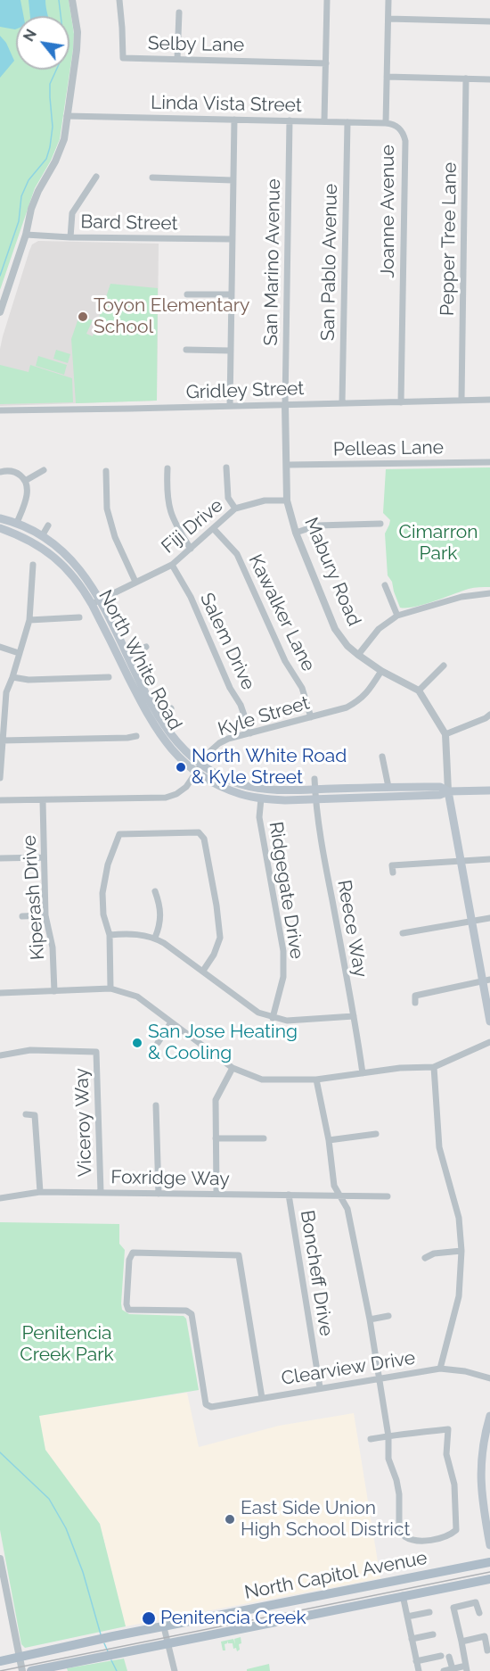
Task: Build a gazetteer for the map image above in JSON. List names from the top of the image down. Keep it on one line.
{"streets":{"main road":["North White Road","North Capitol Avenue"],"street":["Selby Lane","Linda Vista Street","Joanne Avenue","Bard Street","Pepper Tree Lane","San Marino Avenue","San Pablo Avenue","Gridley Street","Pelleas Lane","Fiji Drive","Mabury Road","Kawalker Lane","Salem Drive","Kyle Street","Ridgegate Drive","Kiperash Drive","Reece Way","Viceroy Way","Foxridge Way","Boncheff Drive","Clearview Drive"]},"crossings":[["Linda Vista Street","Joanne Avenue"],["Linda Vista Street","San Marino Avenue"],["Linda Vista Street","San Pablo Avenue"],["Joanne Avenue","Gridley Street"],["Pepper Tree Lane","Gridley Street"],["San Marino Avenue","Gridley Street"],["San Marino Avenue","Mabury Road"],["San Pablo Avenue","Gridley Street"],["Gridley Street","Mabury Road"],["Pelleas Lane","Mabury Road"],["Fiji Drive","Mabury Road"],["Fiji Drive","Kawalker Lane"],["Fiji Drive","Salem Drive"],["Fiji Drive","North White Road"],["Mabury Road","Kyle Street"],["Kawalker Lane","Kyle Street"],["Salem Drive","Kyle Street"],["North White Road","Kyle Street"],["North White Road","Ridgegate Drive"],["North White Road","Reece Way"],["Kyle Street","Kiperash Drive"],["Viceroy Way","Foxridge Way"],["Foxridge Way","Boncheff Drive"],["Boncheff Drive","Clearview Drive"]],"parks":["Cimarron Park","Penitencia Creek Park"],"places":["Toyon Elementary School","North White Road & Kyle Street","San Jose Heating & Cooling","East Side Union High School District","Penitencia Creek"],"north":"top left"}
